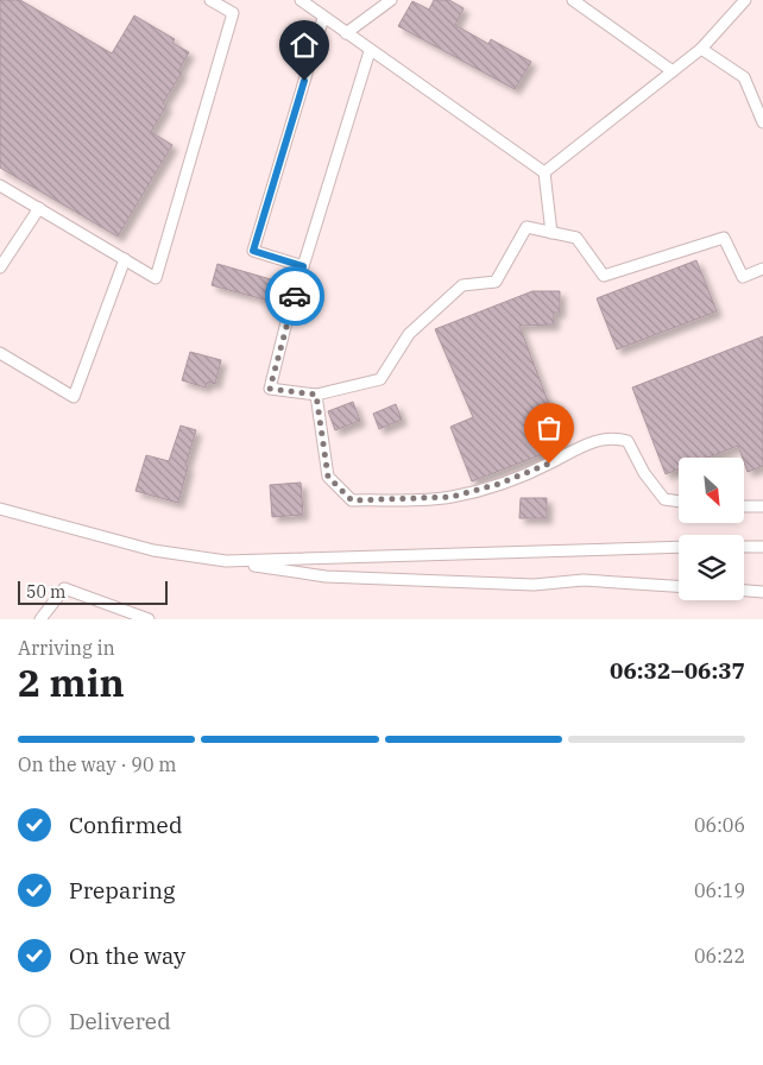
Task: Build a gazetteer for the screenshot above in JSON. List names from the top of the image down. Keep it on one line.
{"scale_bar":"50 m","north":"bottom right","page":{"scale":"50 m","heading":["2 min","Arriving in","06:32–06:37"],"bar":"On the way · 90 m","list":[["Confirmed","06:06"],["Preparing","06:19"],["On the way","06:22"],"Delivered"]}}
